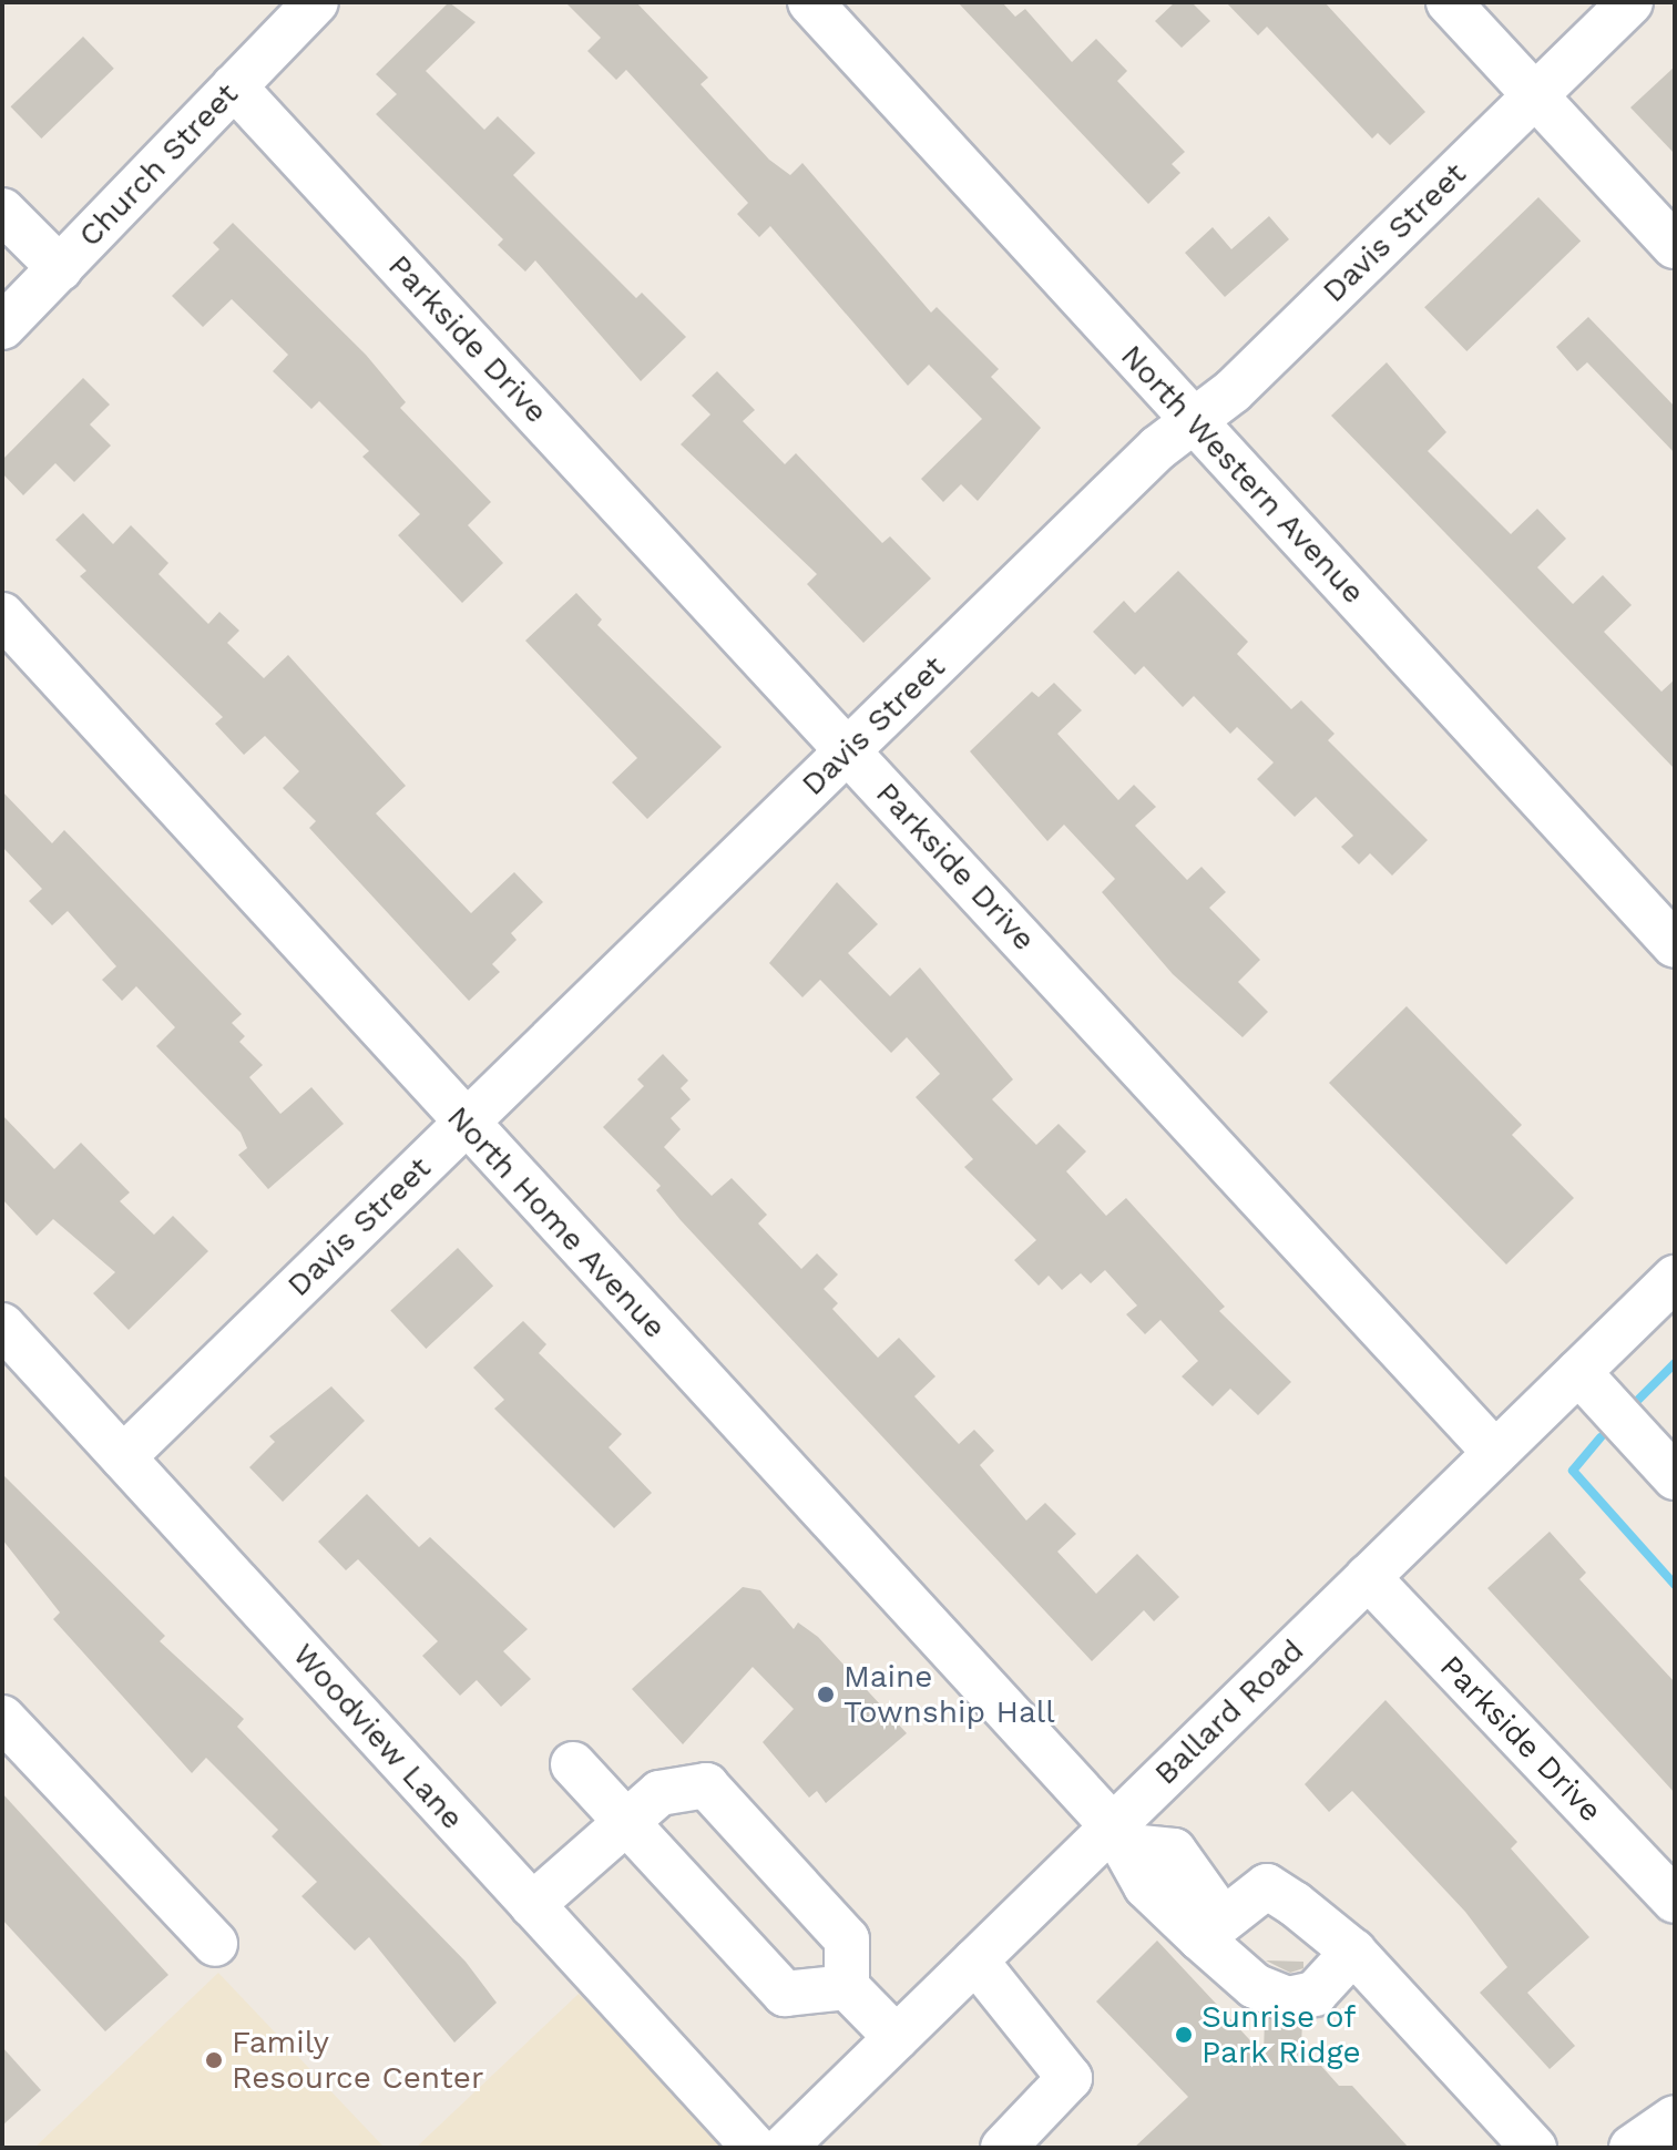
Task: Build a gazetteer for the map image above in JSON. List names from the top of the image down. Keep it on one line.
{"streets":{"street":["Church Street","Davis Street","Parkside Drive","North Western Avenue","North Home Avenue","Ballard Road","Woodview Lane"]},"crossings":[["Church Street","Parkside Drive"],["Davis Street","Parkside Drive"],["Davis Street","North Western Avenue"],["Davis Street","North Home Avenue"],["Davis Street","Woodview Lane"],["Parkside Drive","Ballard Road"],["North Home Avenue","Ballard Road"]],"places":["Maine Township Hall","Sunrise of Park Ridge","Family Resource Center"]}
